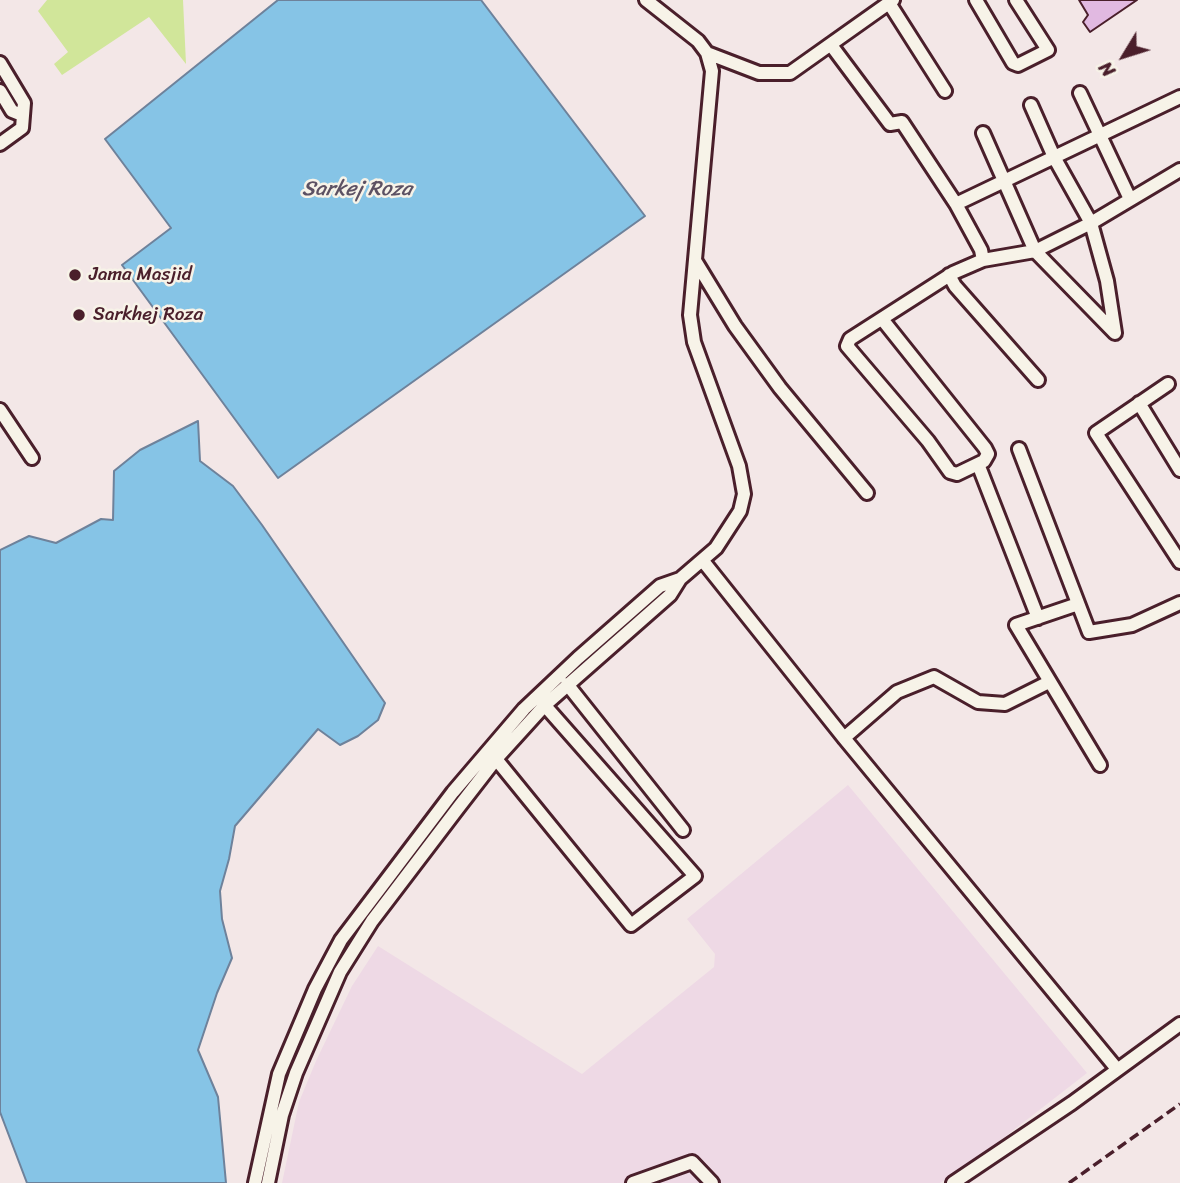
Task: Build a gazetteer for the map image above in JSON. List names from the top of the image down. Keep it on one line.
{"water":["Sarkej Roza"],"places":["Jama Masjid","Sarkhej Roza"],"north":"bottom left"}
